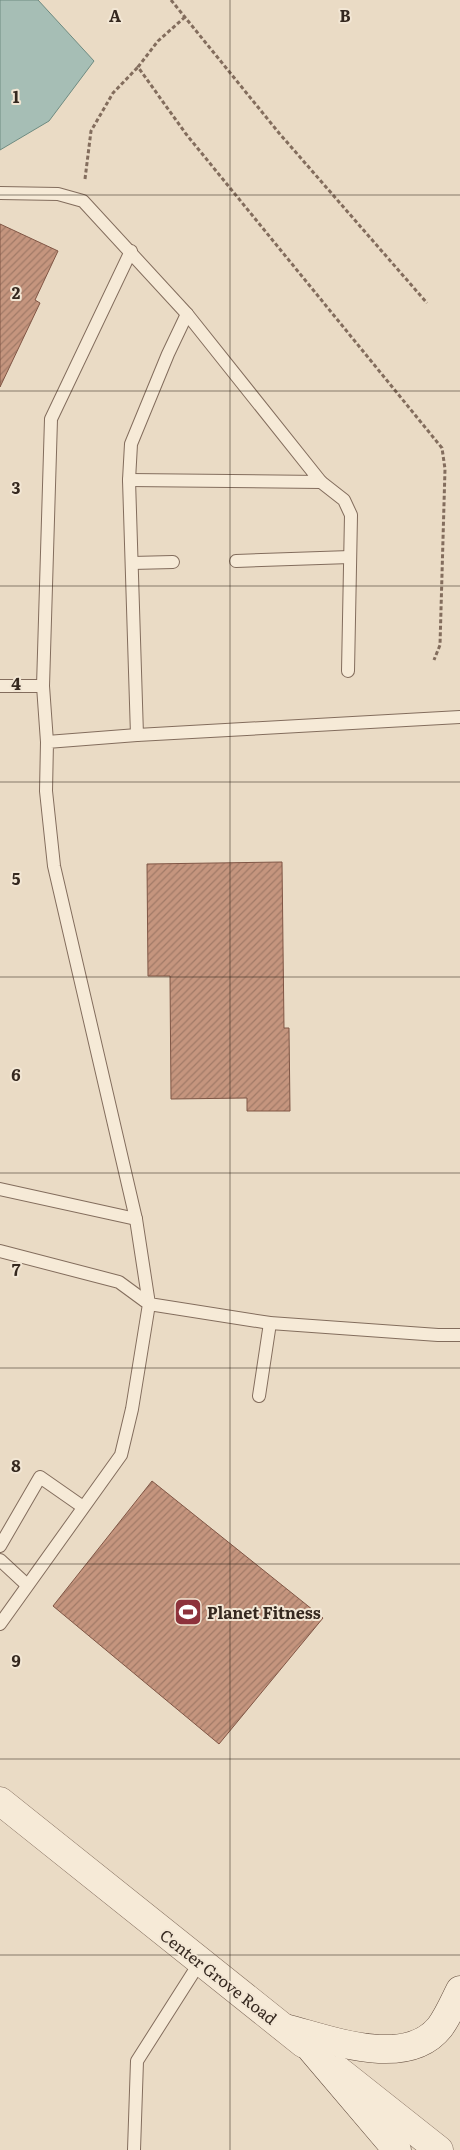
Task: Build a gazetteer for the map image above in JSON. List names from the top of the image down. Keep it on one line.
{"streets":{"street":["Center Grove Road"]},"places":{"sports":["Planet Fitness"]},"grid":{"columns":["A","B"],"rows":["1","2","3","4","5","6","7","8","9"]}}
